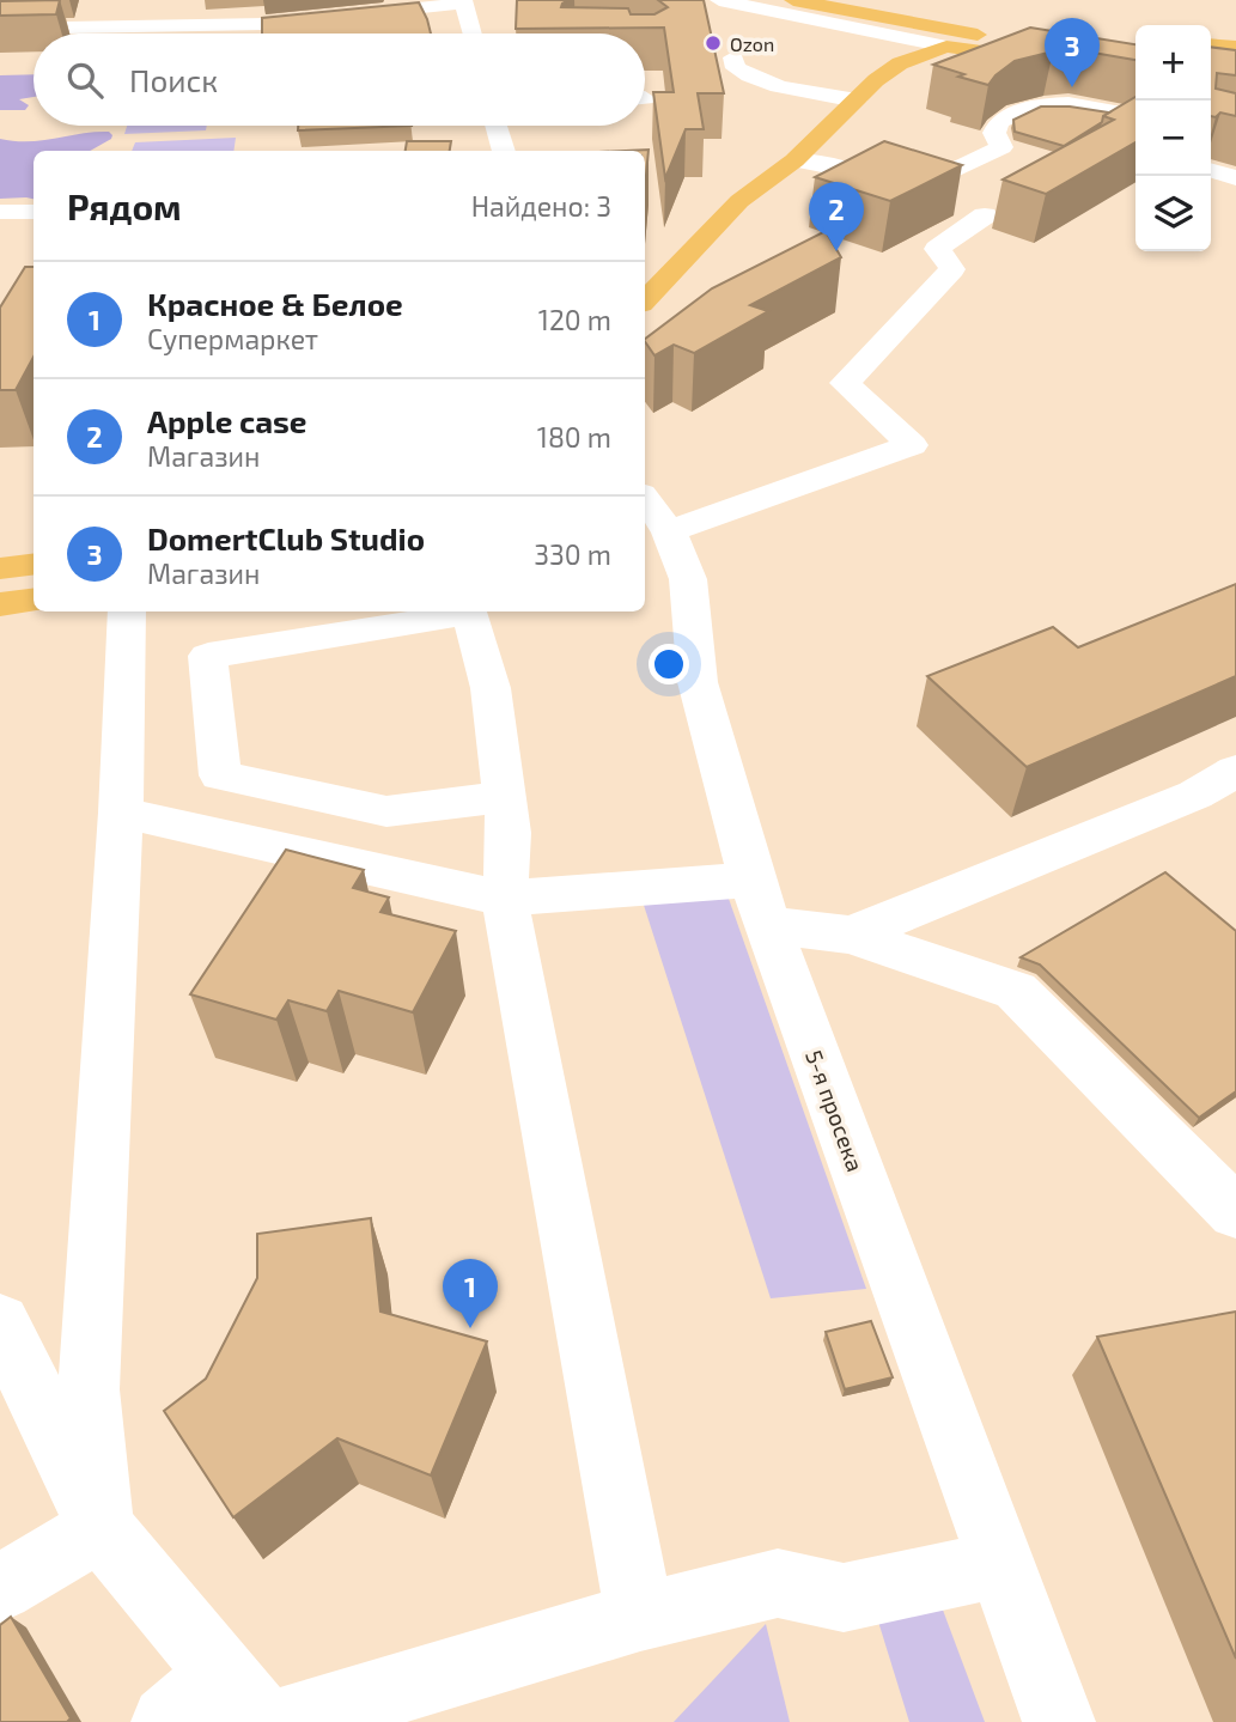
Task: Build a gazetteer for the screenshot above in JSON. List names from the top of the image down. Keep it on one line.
{"streets":{"street":["5-я просека"]},"places":["Ozon"],"page":{"pins":["3","2","1"],"map_buttons":["+","−"],"search":"Поиск","heading":["Рядом","Найдено: 3"],"list":[{"mark":"1","name":"Красное & Белое","note":"Супермаркет","value":"120 m"},{"mark":"2","name":"Apple case","note":"Магазин","value":"180 m"},{"mark":"3","name":"DomertClub Studio","note":"Магазин","value":"330 m"}]}}
